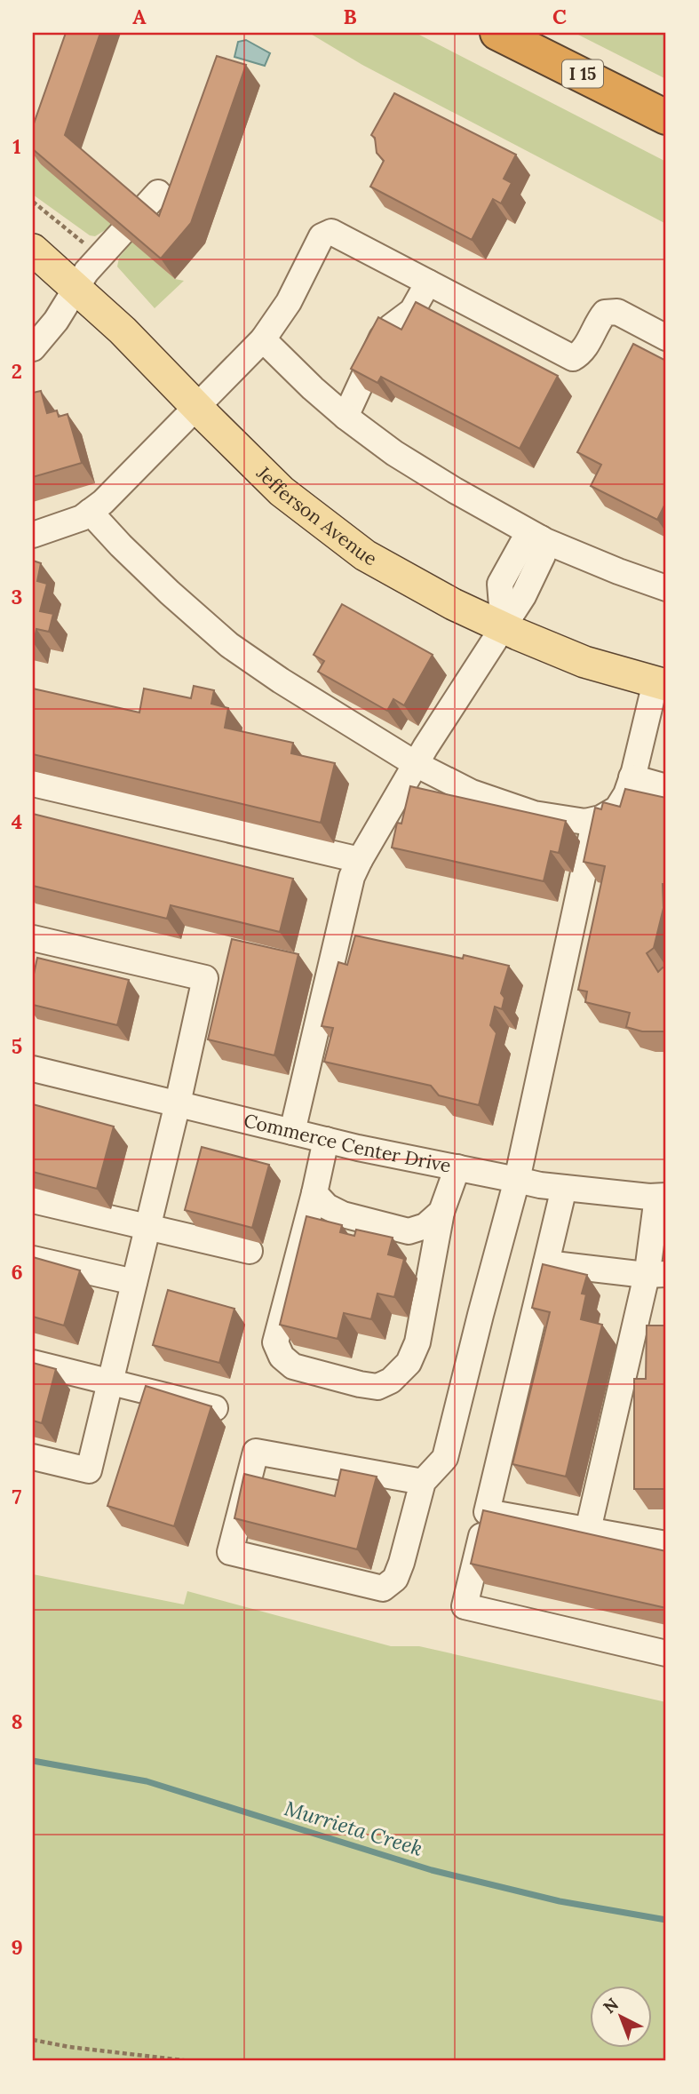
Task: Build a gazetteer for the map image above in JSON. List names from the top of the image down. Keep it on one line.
{"streets":{"highway":["I 15"],"main road":["Jefferson Avenue"],"street":["Commerce Center Drive"]},"water":["Murrieta Creek"],"north":"top left","grid":{"columns":["A","B","C"],"rows":["1","2","3","4","5","6","7","8","9"]}}
